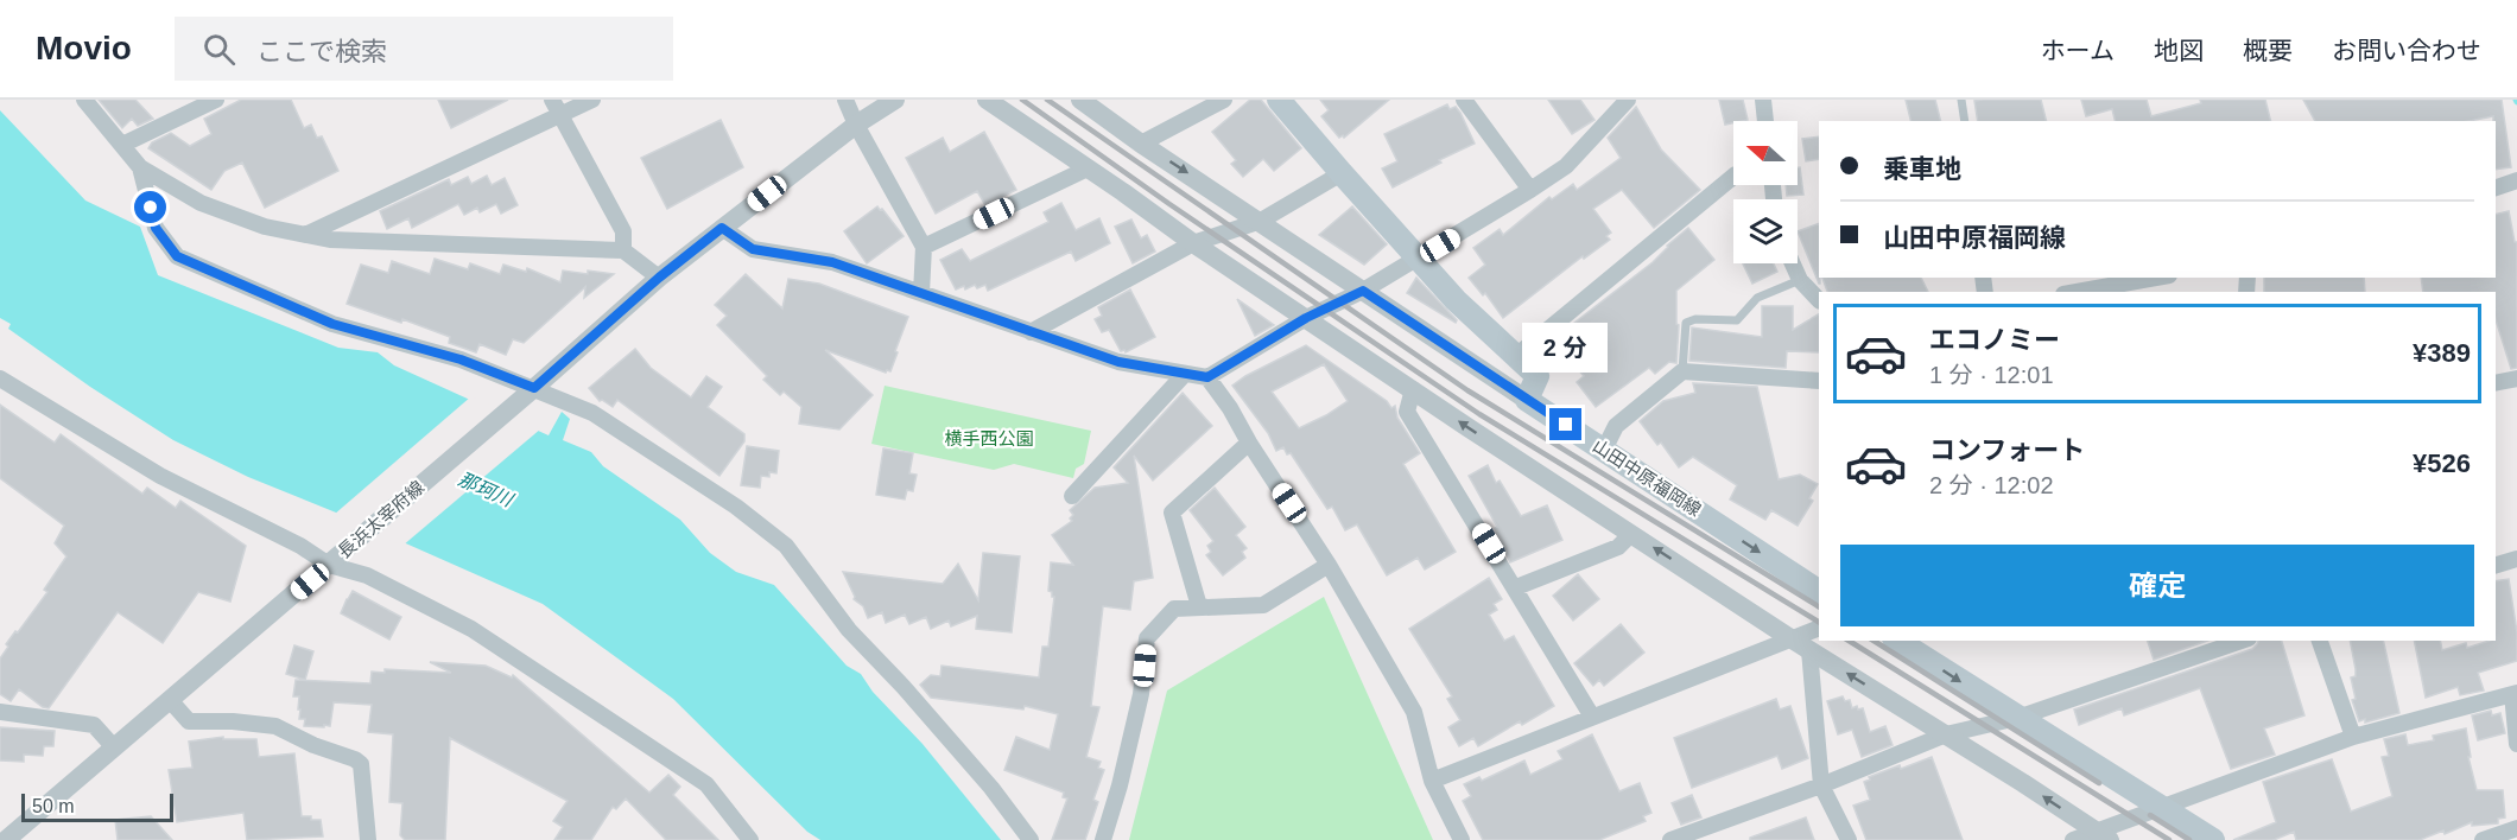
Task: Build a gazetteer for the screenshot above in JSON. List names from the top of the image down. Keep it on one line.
{"streets":{"main road":["山田中原福岡線"],"street":["長浜太宰府線"]},"one_way":["山田中原福岡線"],"water":["那珂川"],"parks":["横手西公園"],"scale_bar":"50 m","north":"left","page":{"header":"Movio","search":"ここで検索","nav":["ホーム","地図","概要","お問い合わせ"],"banner":["乗車地","山田中原福岡線"],"list":[{"name":"エコノミー","note":"1 分 · 12:01","value":"¥389"},{"name":"コンフォート","note":"2 分 · 12:02","value":"¥526"}],"bubble":"2 分","buttons":"確定","scale":"50 m"}}
